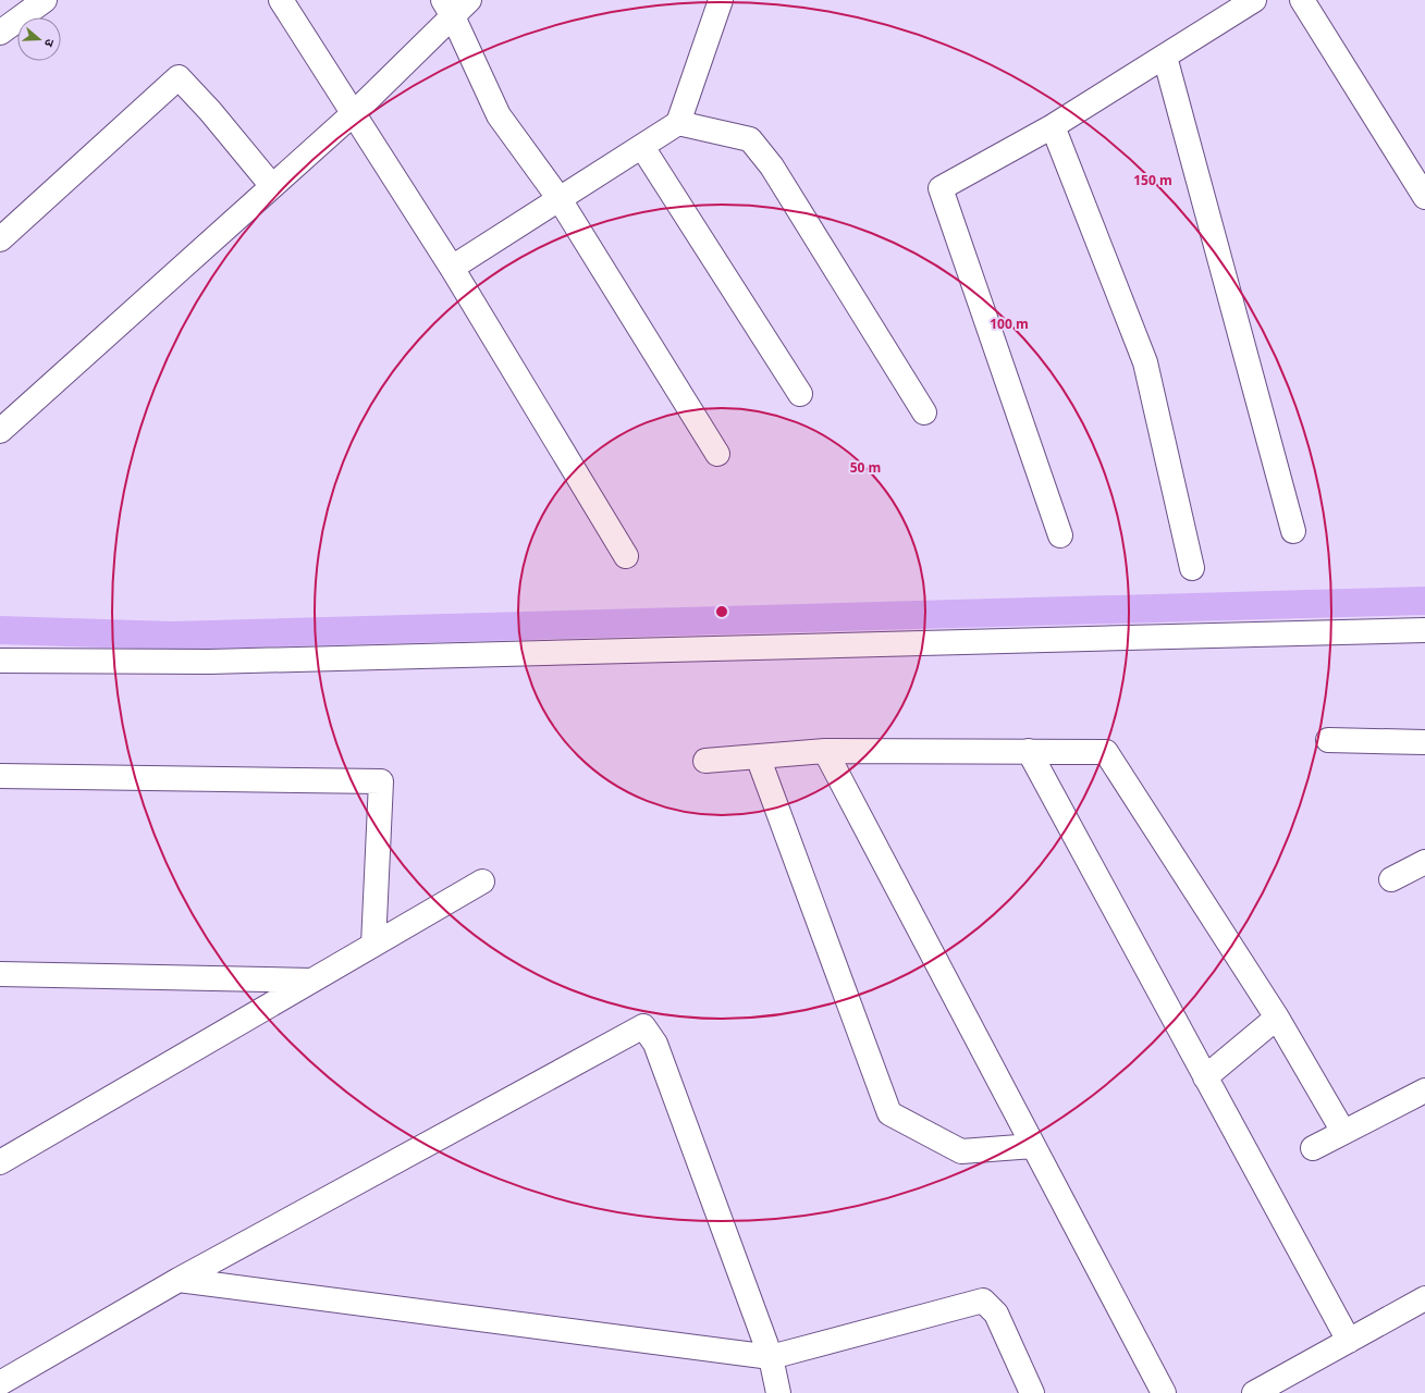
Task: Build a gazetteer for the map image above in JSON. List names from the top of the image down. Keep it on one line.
{"north":"right","rings":["150 m","100 m","50 m"]}
